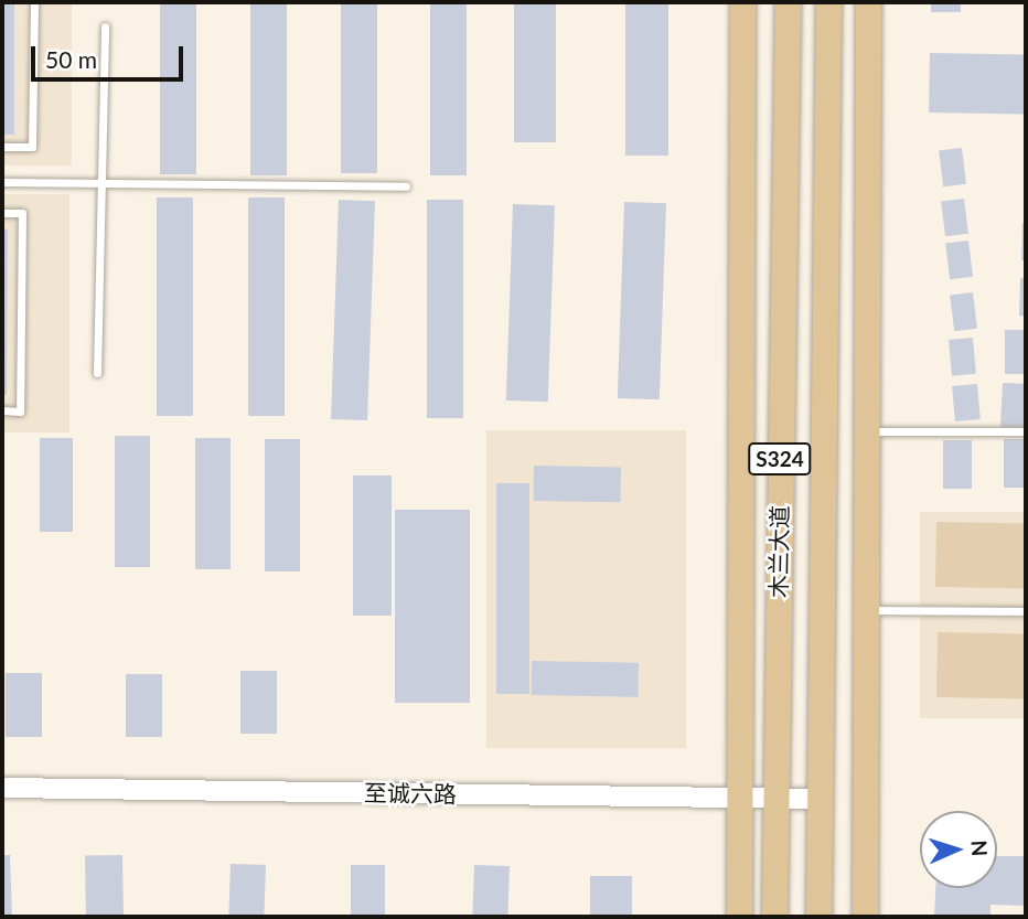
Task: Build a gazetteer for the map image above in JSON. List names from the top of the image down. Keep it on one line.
{"streets":{"main road":["S324","木兰大道"],"street":["至诚六路"]},"crossings":[["木兰大道","至诚六路"]],"scale_bar":"50 m","north":"right"}
